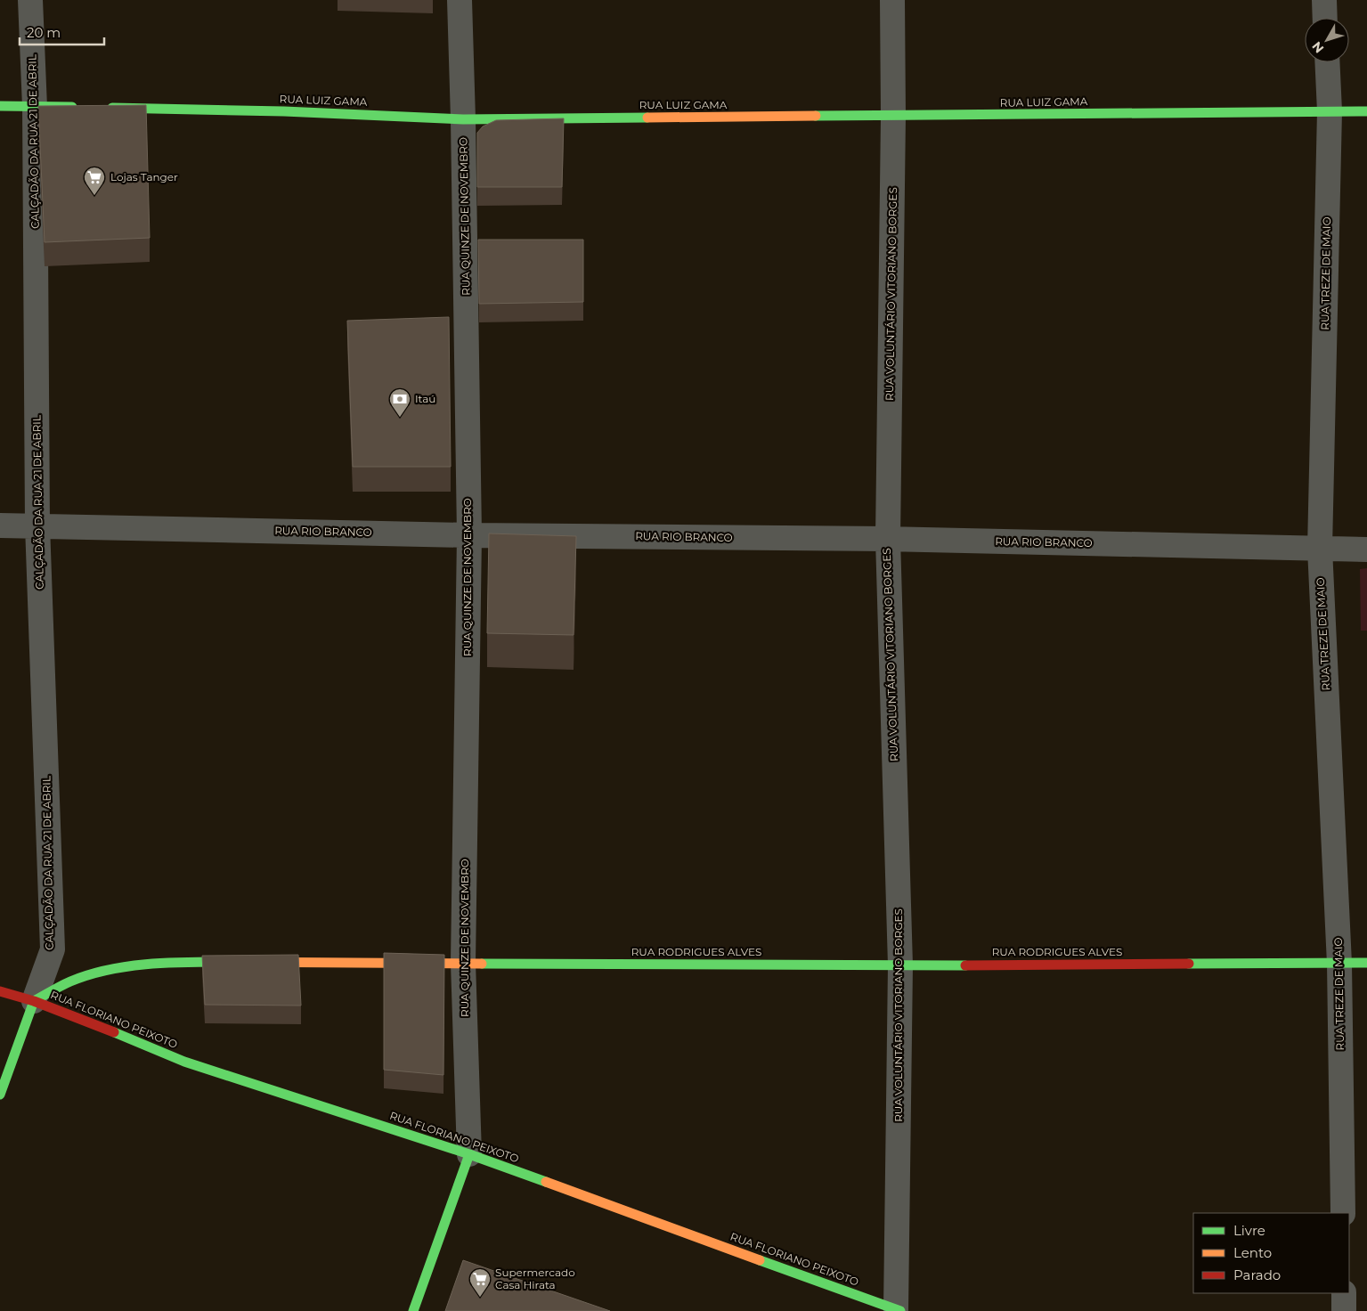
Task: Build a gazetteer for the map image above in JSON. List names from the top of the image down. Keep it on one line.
{"streets":{"street":["RUA LUIZ GAMA","CALÇADÃO DA RUA 21 DE ABRIL","RUA QUINZE DE NOVEMBRO","RUA TREZE DE MAIO","RUA VOLUNTÁRIO VITORIANO BORGES","RUA RIO BRANCO","RUA RODRIGUES ALVES","RUA FLORIANO PEIXOTO"]},"crossings":[["RUA LUIZ GAMA","RUA QUINZE DE NOVEMBRO"],["RUA LUIZ GAMA","RUA TREZE DE MAIO"],["RUA LUIZ GAMA","RUA VOLUNTÁRIO VITORIANO BORGES"],["CALÇADÃO DA RUA 21 DE ABRIL","RUA RIO BRANCO"],["CALÇADÃO DA RUA 21 DE ABRIL","RUA RODRIGUES ALVES"],["CALÇADÃO DA RUA 21 DE ABRIL","RUA FLORIANO PEIXOTO"],["RUA QUINZE DE NOVEMBRO","RUA RIO BRANCO"],["RUA QUINZE DE NOVEMBRO","RUA RODRIGUES ALVES"],["RUA QUINZE DE NOVEMBRO","RUA FLORIANO PEIXOTO"],["RUA TREZE DE MAIO","RUA RIO BRANCO"],["RUA TREZE DE MAIO","RUA RODRIGUES ALVES"],["RUA VOLUNTÁRIO VITORIANO BORGES","RUA RIO BRANCO"],["RUA VOLUNTÁRIO VITORIANO BORGES","RUA RODRIGUES ALVES"],["RUA VOLUNTÁRIO VITORIANO BORGES","RUA FLORIANO PEIXOTO"],["RUA RODRIGUES ALVES","RUA FLORIANO PEIXOTO"]],"places":{"supermarket":["Lojas Tanger","Supermercado Casa Hirata"],"bank":["Itaú"]},"legend":["Livre","Lento","Parado"],"scale_bar":"20 m","north":"bottom left"}
